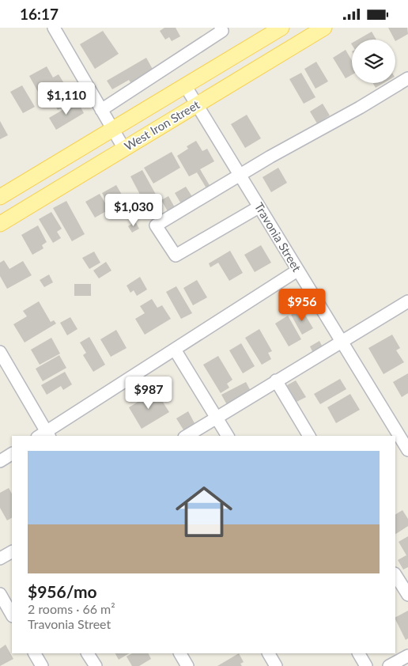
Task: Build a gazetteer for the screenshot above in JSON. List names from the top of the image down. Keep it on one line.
{"streets":{"main road":["West Iron Street"],"street":["Travonia Street"]},"crossings":[["West Iron Street","Travonia Street"]],"page":{"status":"16:17","price":["$1,110","$1,030","$956","$987"],"list":[{"name":"$956/mo","note":"2 rooms · 66 m² · Travonia Street"}]}}
